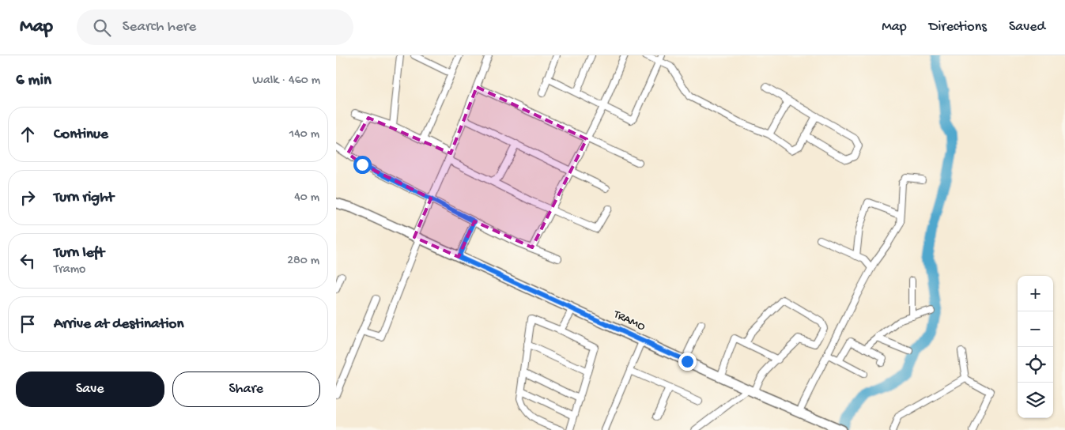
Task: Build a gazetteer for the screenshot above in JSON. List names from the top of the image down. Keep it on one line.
{"streets":{"street":["TRAMO"]},"page":{"header":"Map","search":"Search here","nav":["Map","Directions","Saved"],"heading":["6 min","Walk · 460 m"],"list":[["Continue","140 m"],["Turn right","40 m"],["Turn left","Tramo","280 m"],"Arrive at destination"],"map_buttons":["+","−"],"buttons":["Save","Share"]}}
